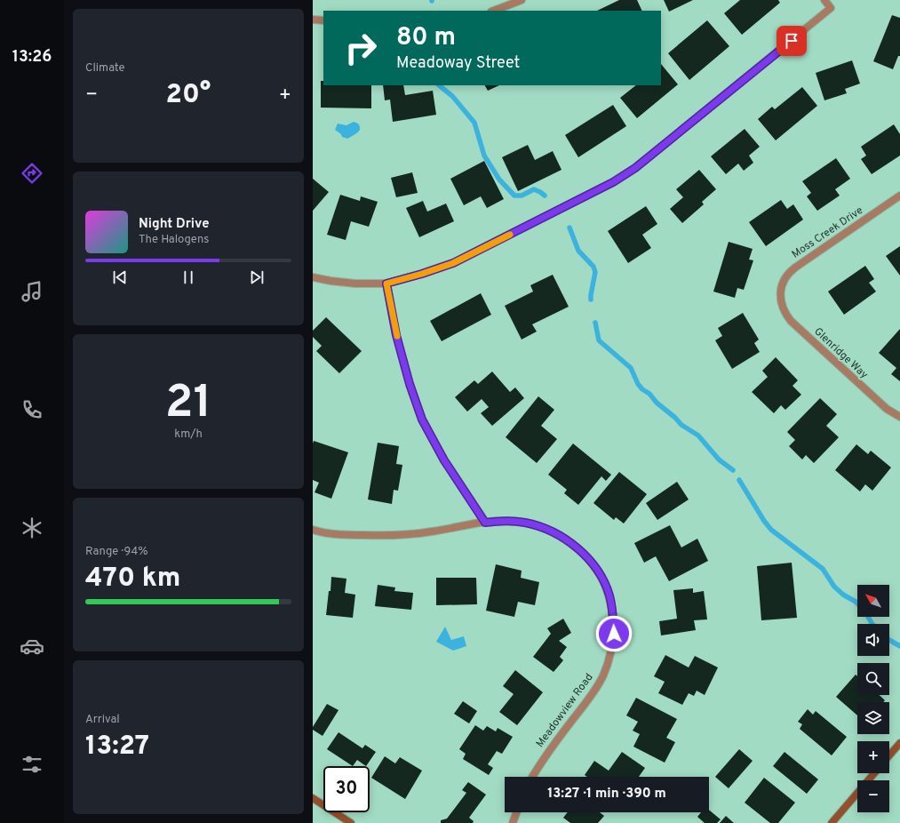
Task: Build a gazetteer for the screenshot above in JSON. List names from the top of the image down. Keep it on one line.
{"streets":{"street":["Moss Creek Drive","Glenridge Way","Meadowview Road"]},"crossings":[["Moss Creek Drive","Glenridge Way"]],"north":"top left","page":{"tabs":"13:26","tile":["Climate",["21","km/h"],["Range · 94%","470 km"],["Arrival","13:27"]],"turn":["80 m","Meadoway Street"],"heat":["−","20°","+"],"song":["Night Drive","The Halogens"],"map_buttons":["+","−"],"limit":"30","trip":"13:27 · 1 min · 390 m"}}
